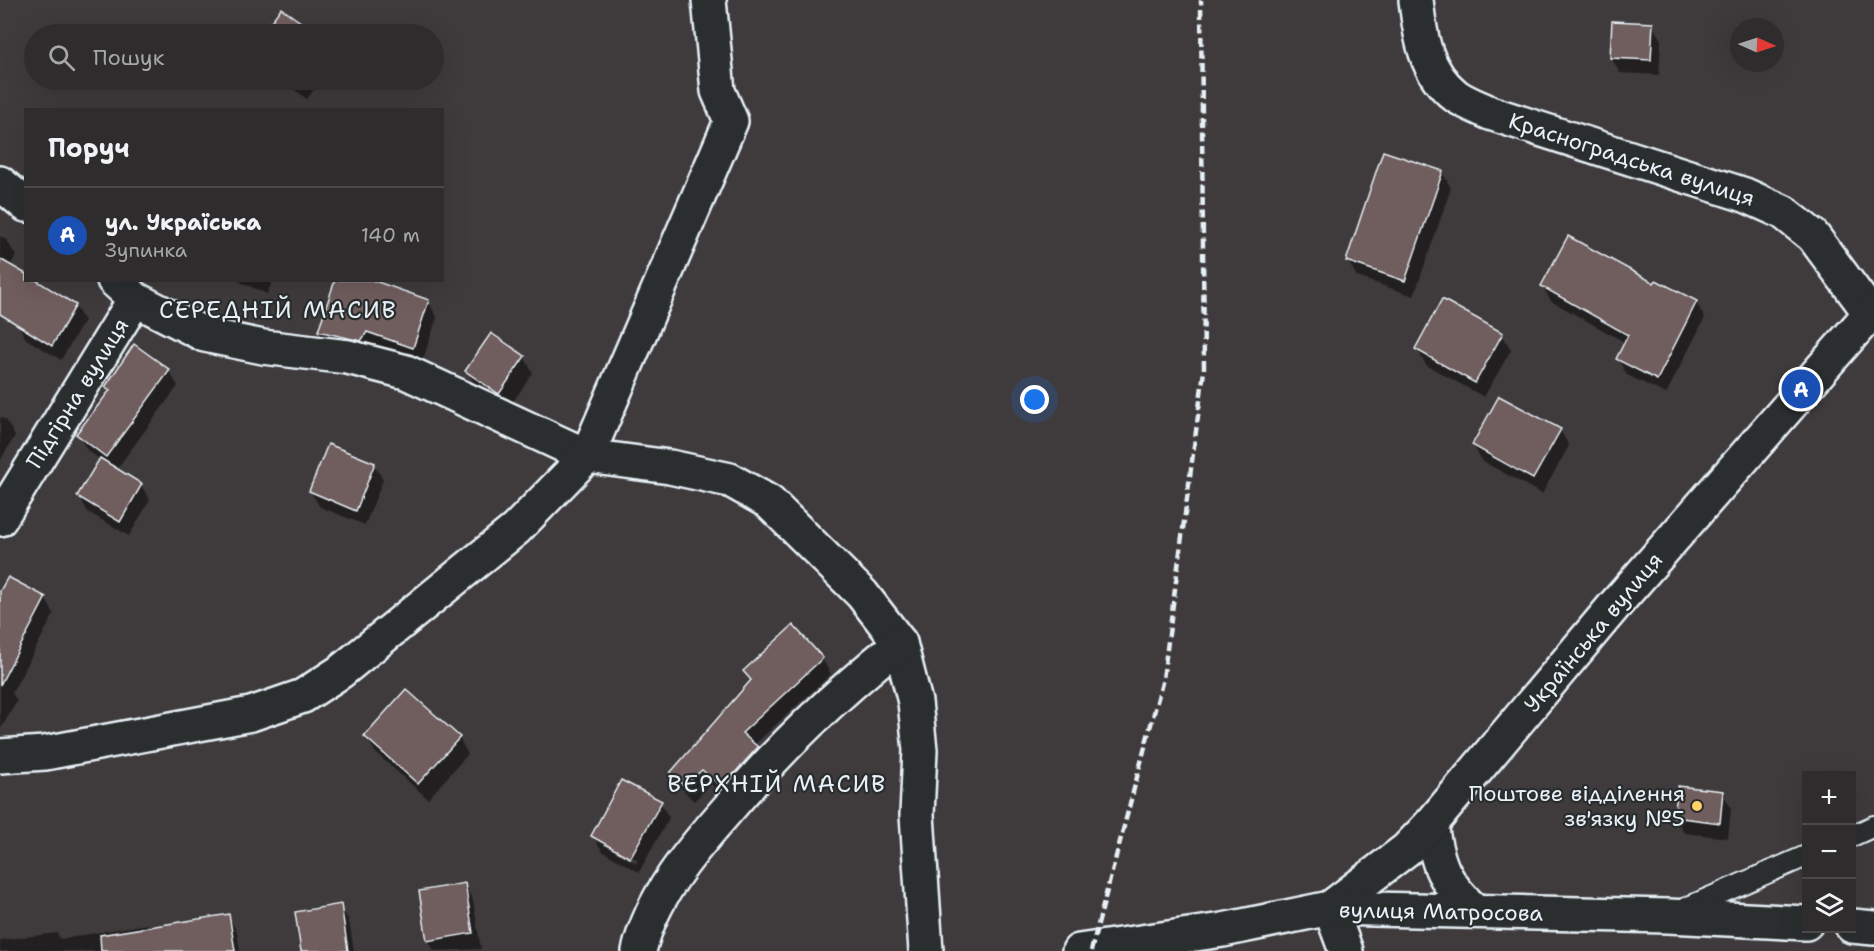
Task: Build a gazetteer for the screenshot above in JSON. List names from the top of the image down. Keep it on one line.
{"streets":{"street":["Красноградська вулиця","Підгірна вулиця","Українська вулиця","вулиця Матросова"]},"crossings":[["Красноградська вулиця","Українська вулиця"],["Українська вулиця","вулиця Матросова"]],"districts":["СЕРЕДНІЙ МАСИВ","ВЕРХНІЙ МАСИВ"],"places":["Поштове відділення зв'язку №5"],"north":"right","page":{"search":"Пошук","heading":"Поруч","list":[{"mark":"A","name":"ул. Україська","note":"Зупинка","value":"140 m"}],"pins":"A","map_buttons":["+","−"]}}
